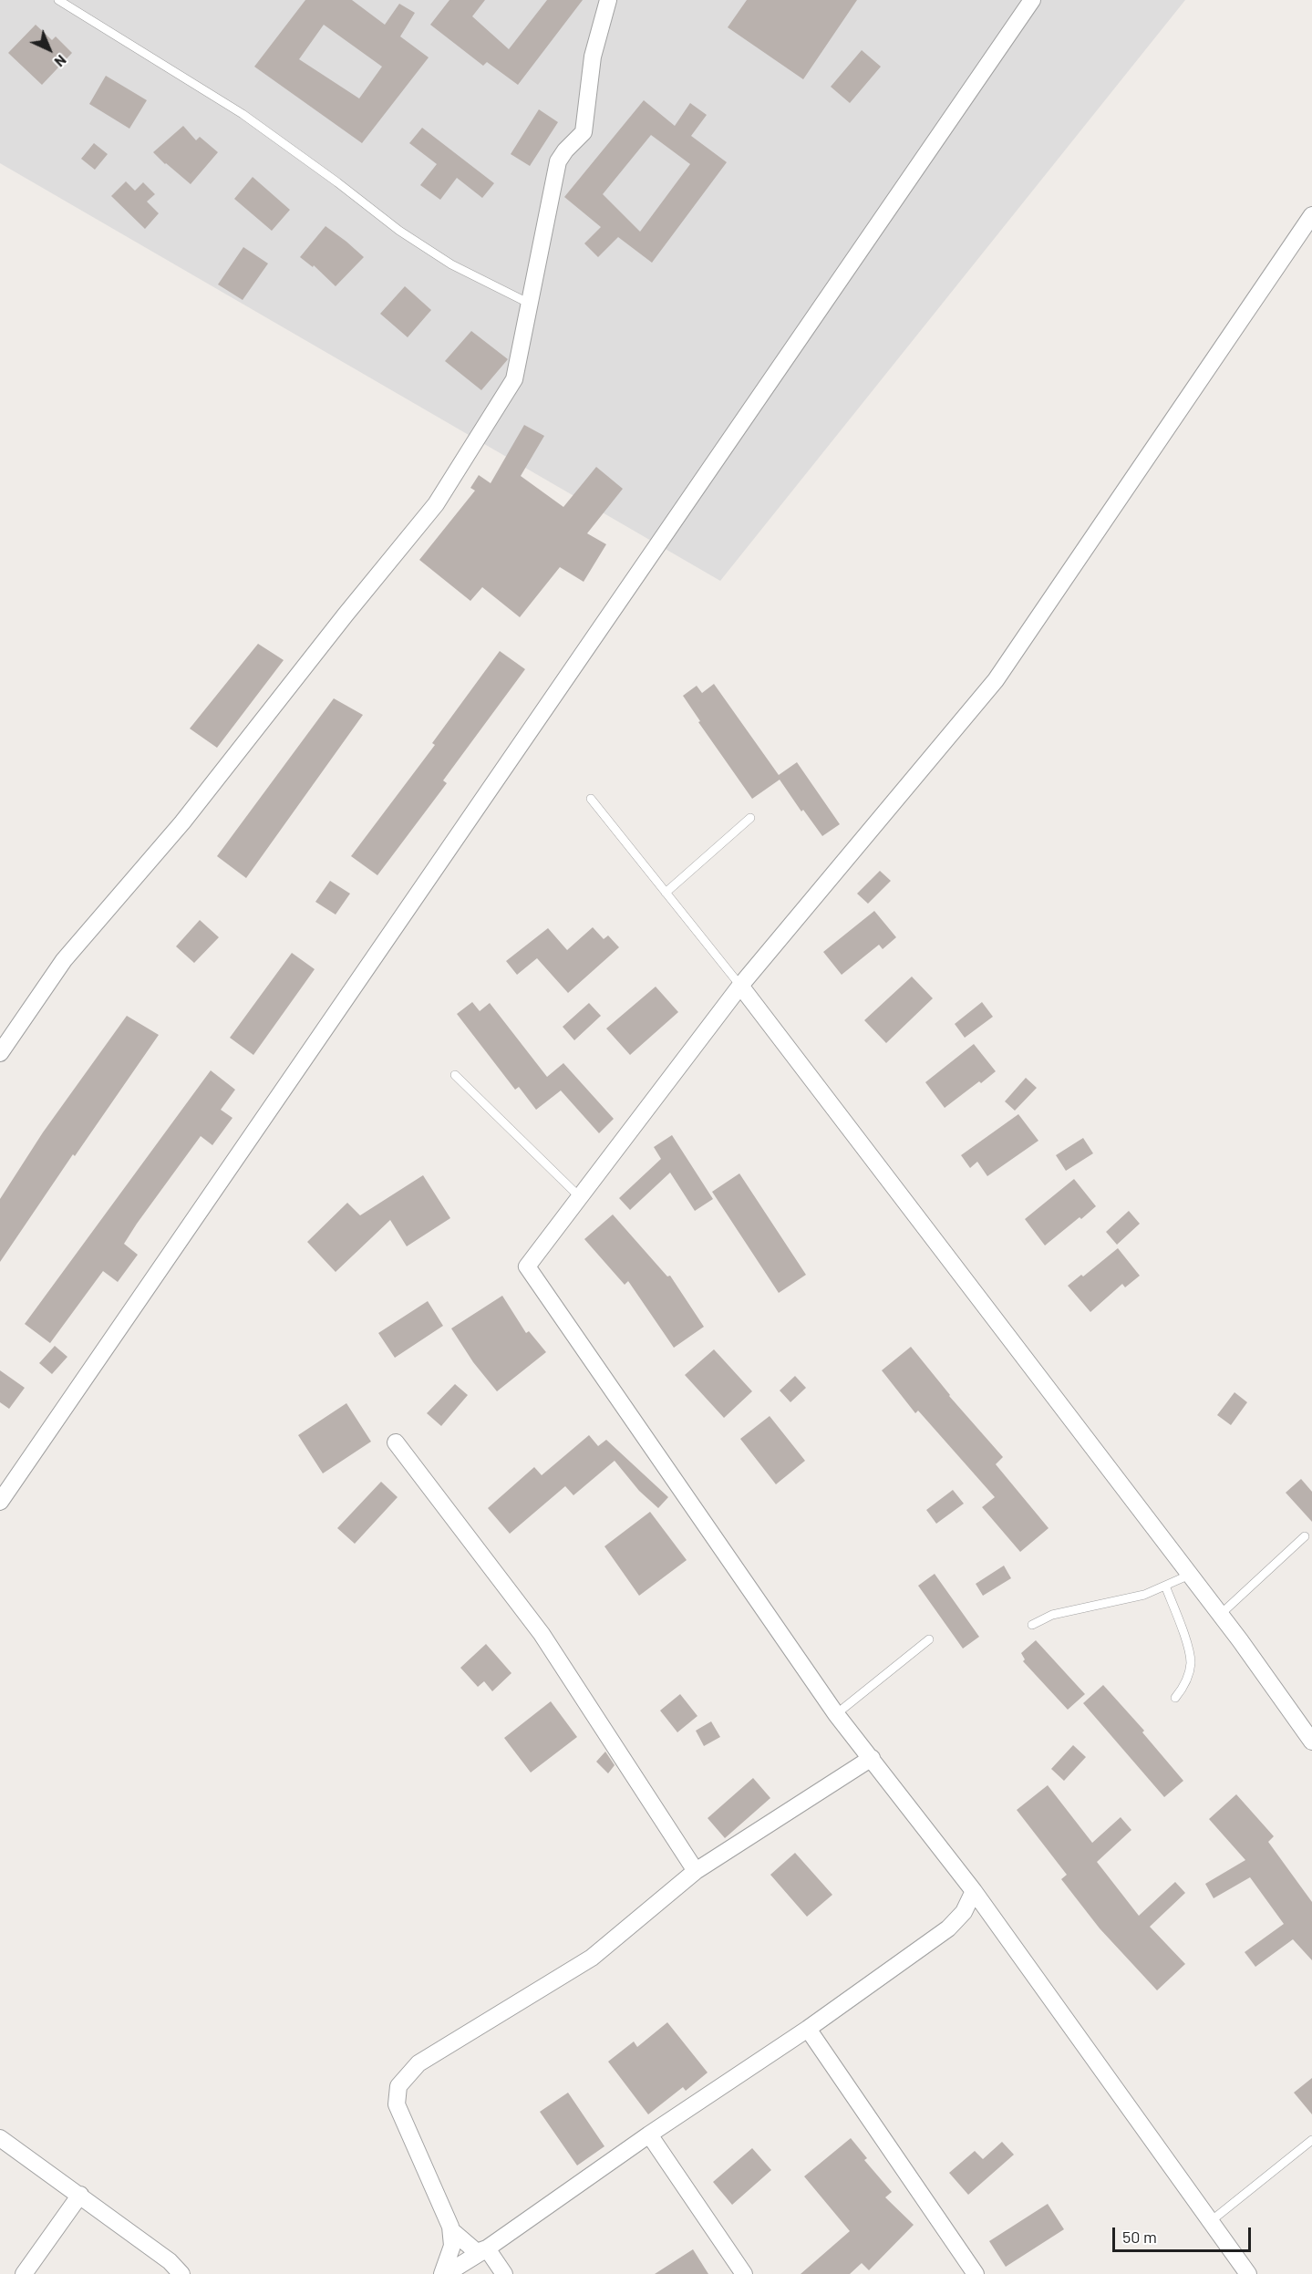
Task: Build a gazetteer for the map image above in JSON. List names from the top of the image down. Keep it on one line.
{"scale_bar":"50 m","north":"bottom right"}
